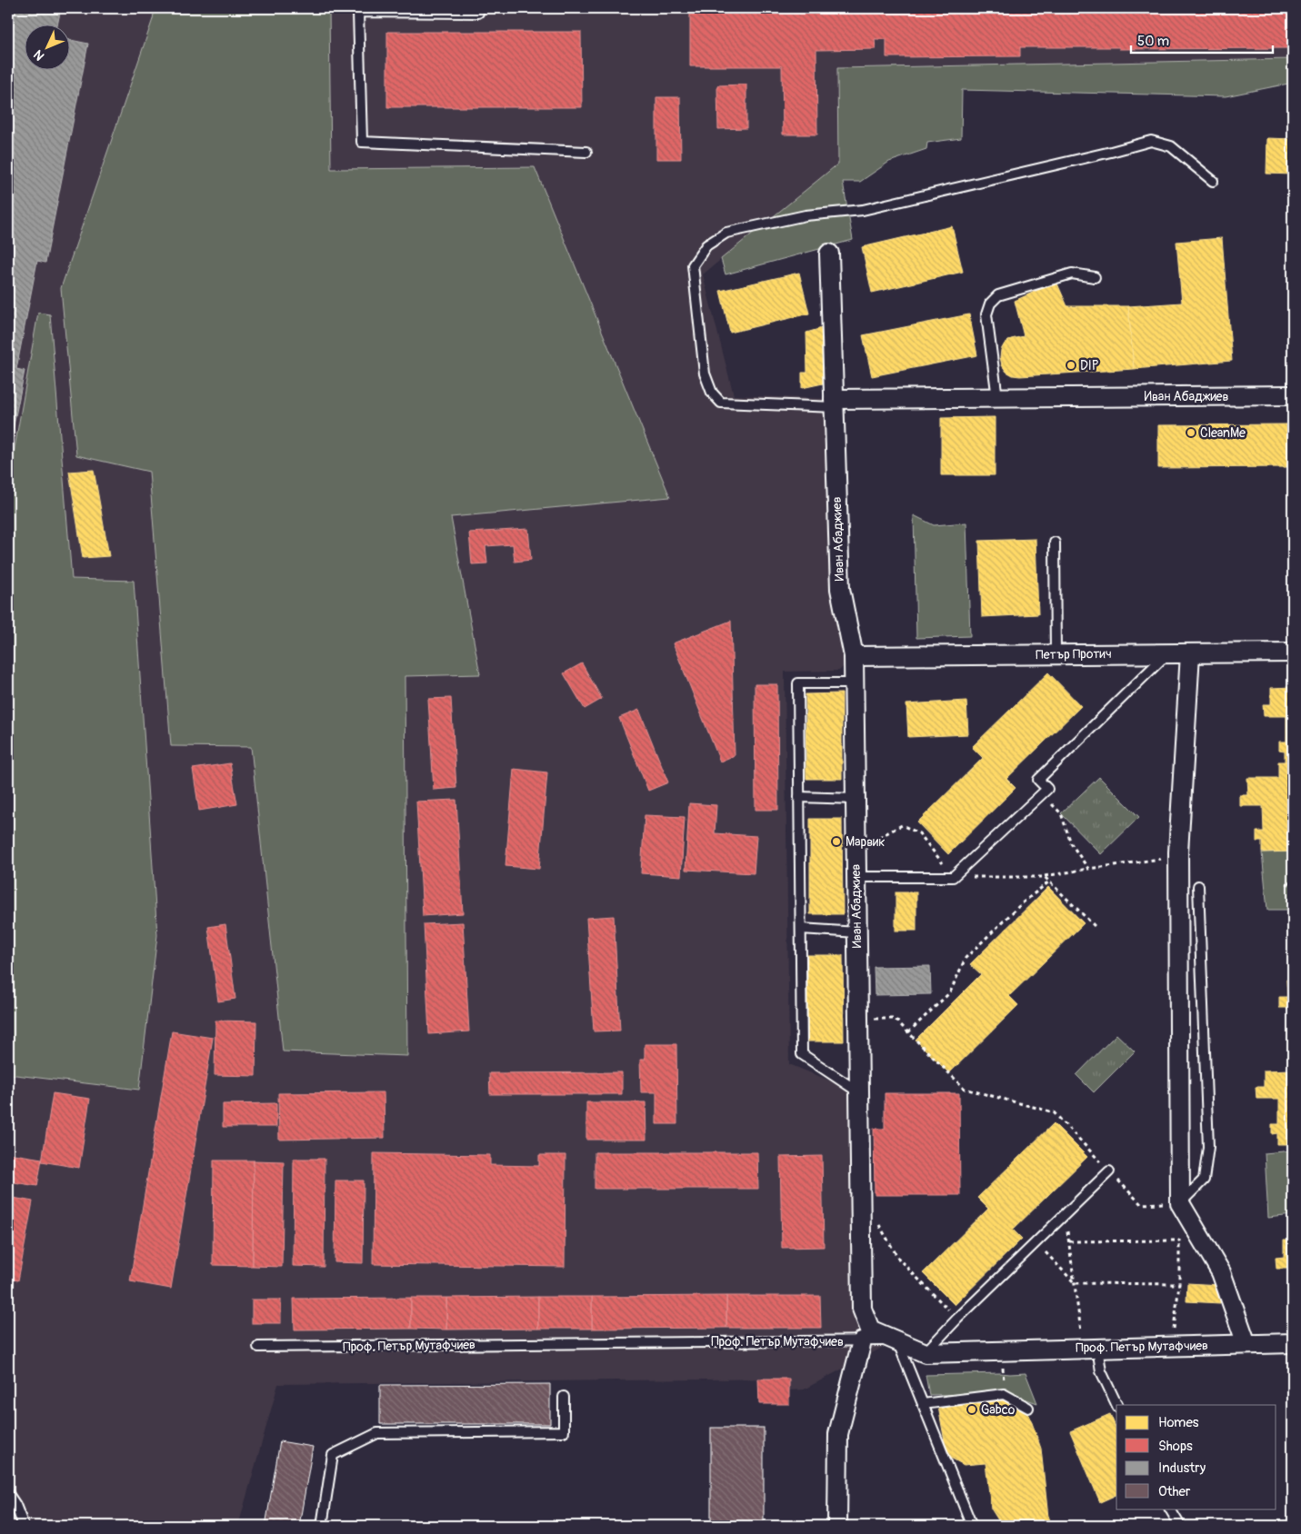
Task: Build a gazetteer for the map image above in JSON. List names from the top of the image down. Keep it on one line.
{"streets":{"street":["Иван Абаджиев","Петър Протич","Проф. Петър Мутафчиев"]},"crossings":[["Иван Абаджиев","Петър Протич"],["Иван Абаджиев","Проф. Петър Мутафчиев"]],"places":["DIP","CleanMe","Марвик","Gabco"],"legend":["Homes","Shops","Industry","Other"],"scale_bar":"50 m","north":"bottom left"}
